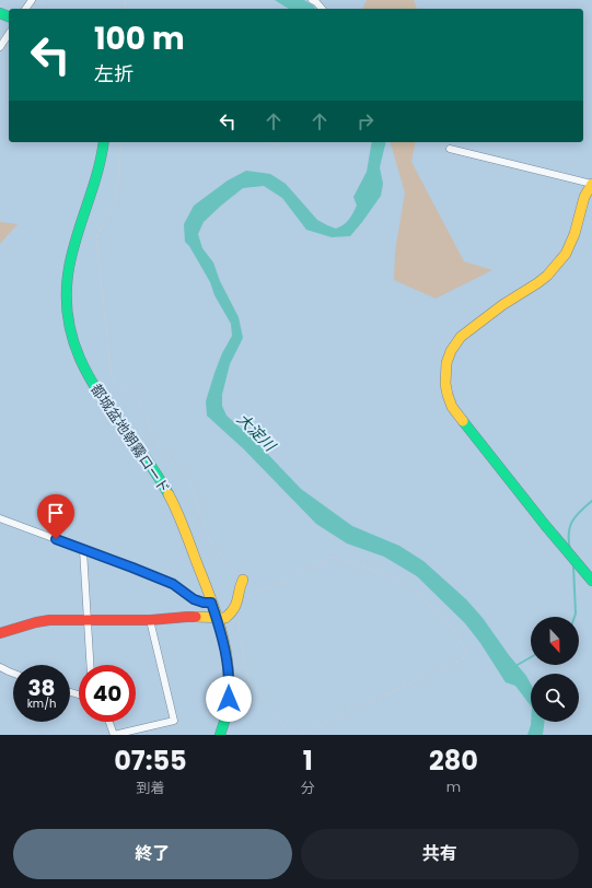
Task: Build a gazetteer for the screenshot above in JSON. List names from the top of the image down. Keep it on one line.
{"streets":{"street":["都城盆地朝霧ロード"]},"water":["大淀川"],"north":"bottom","page":{"turn":["100 m","左折"],"speed":"38 km/h","limit":"40","eta":["07:55","到着","1","分","280","m"],"buttons":["終了","共有"]}}
